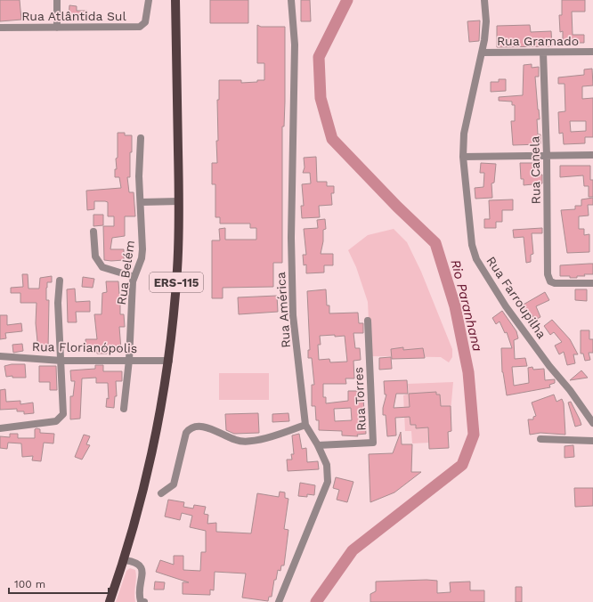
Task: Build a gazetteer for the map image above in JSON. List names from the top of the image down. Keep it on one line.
{"streets":{"main road":["ERS-115"],"street":["Rua Atlântida Sul","Rua Gramado","Rua Canela","Rua Belém","Rua Farroupilha","Rua América","Rua Florianópolis","Rua Torres"]},"crossings":[["Rua Gramado","Rua Canela"],["Rua Gramado","Rua Farroupilha"],["Rua Belém","Rua Florianópolis"],["ERS-115","Rua Florianópolis"],["Rua América","Rua Torres"]],"water":["Rio Paranhana"],"scale_bar":"100 m"}
